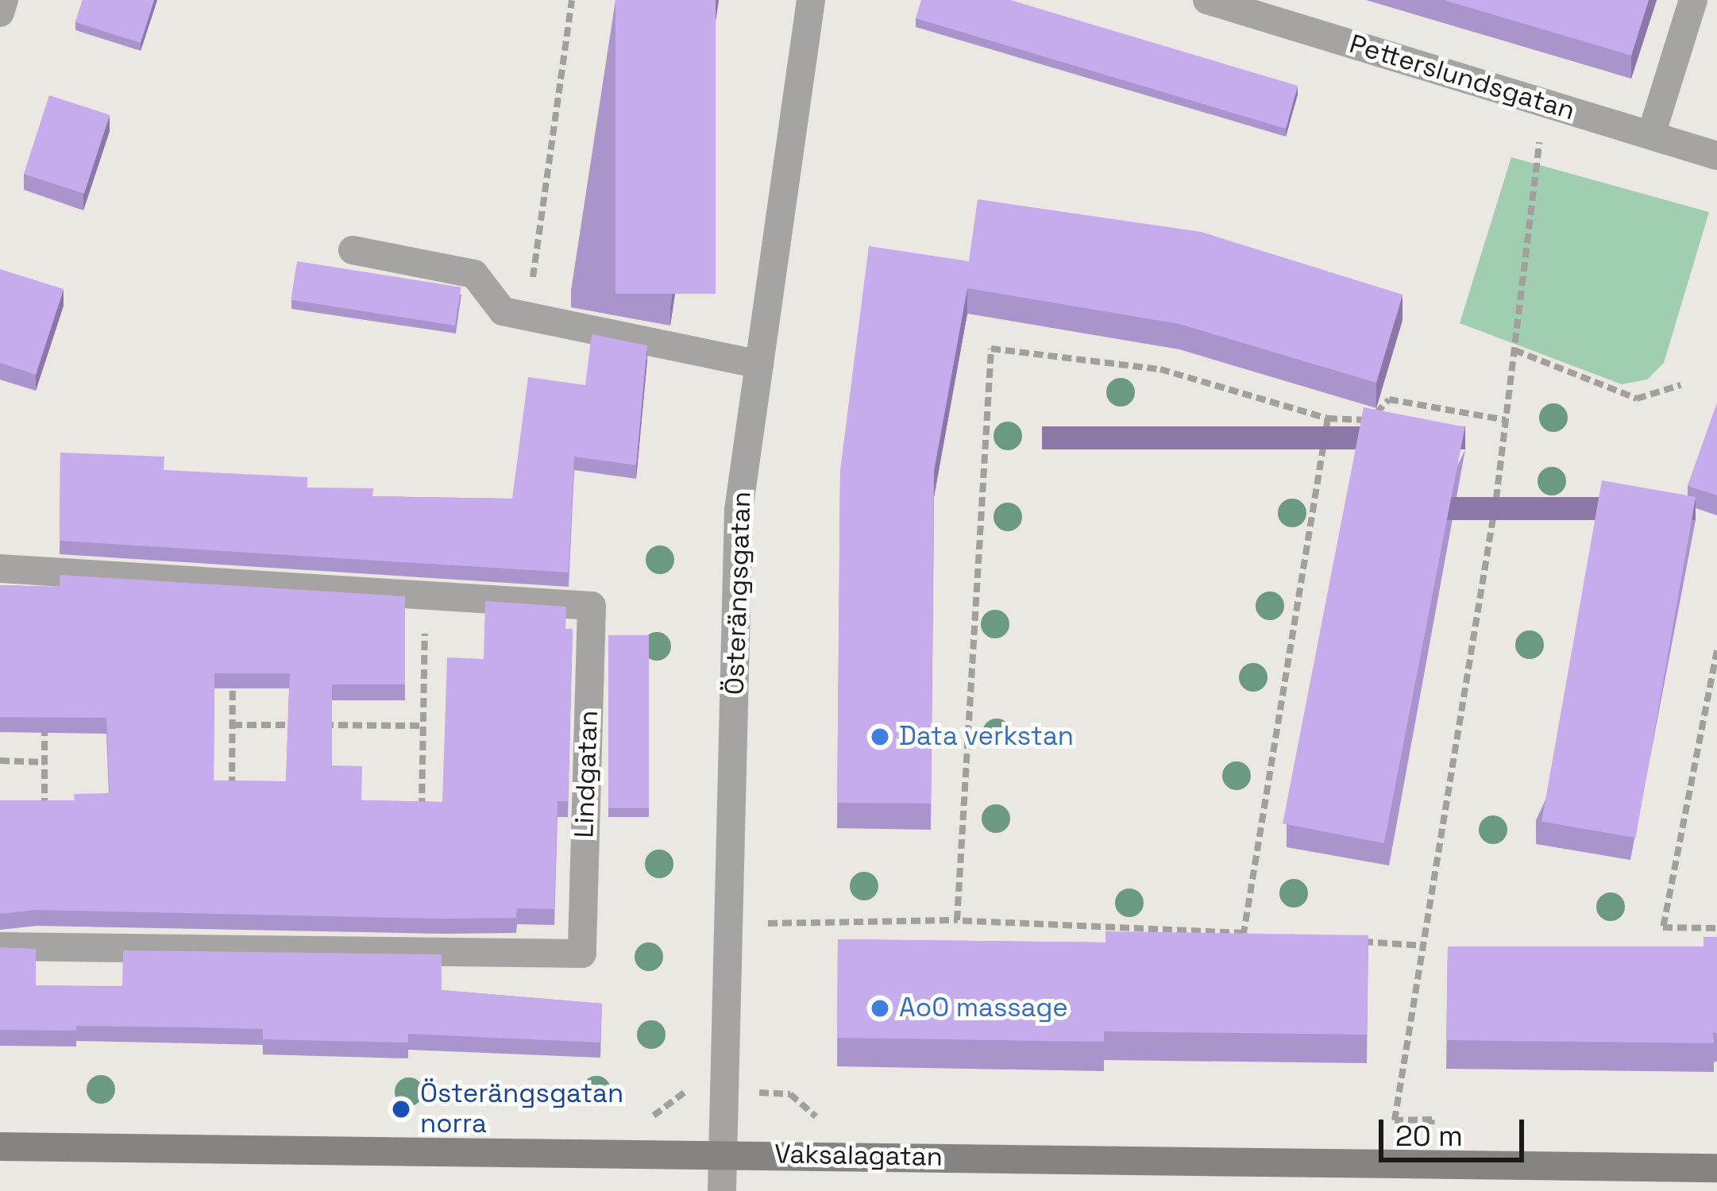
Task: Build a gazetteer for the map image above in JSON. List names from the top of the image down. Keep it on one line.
{"streets":{"main road":["Vaksalagatan"],"street":["Petterslundsgatan","Österängsgatan","Lindgatan"]},"crossings":[["Österängsgatan","Vaksalagatan"]],"places":["Data verkstan","AoO massage","Österängsgatan norra"],"scale_bar":"20 m"}
